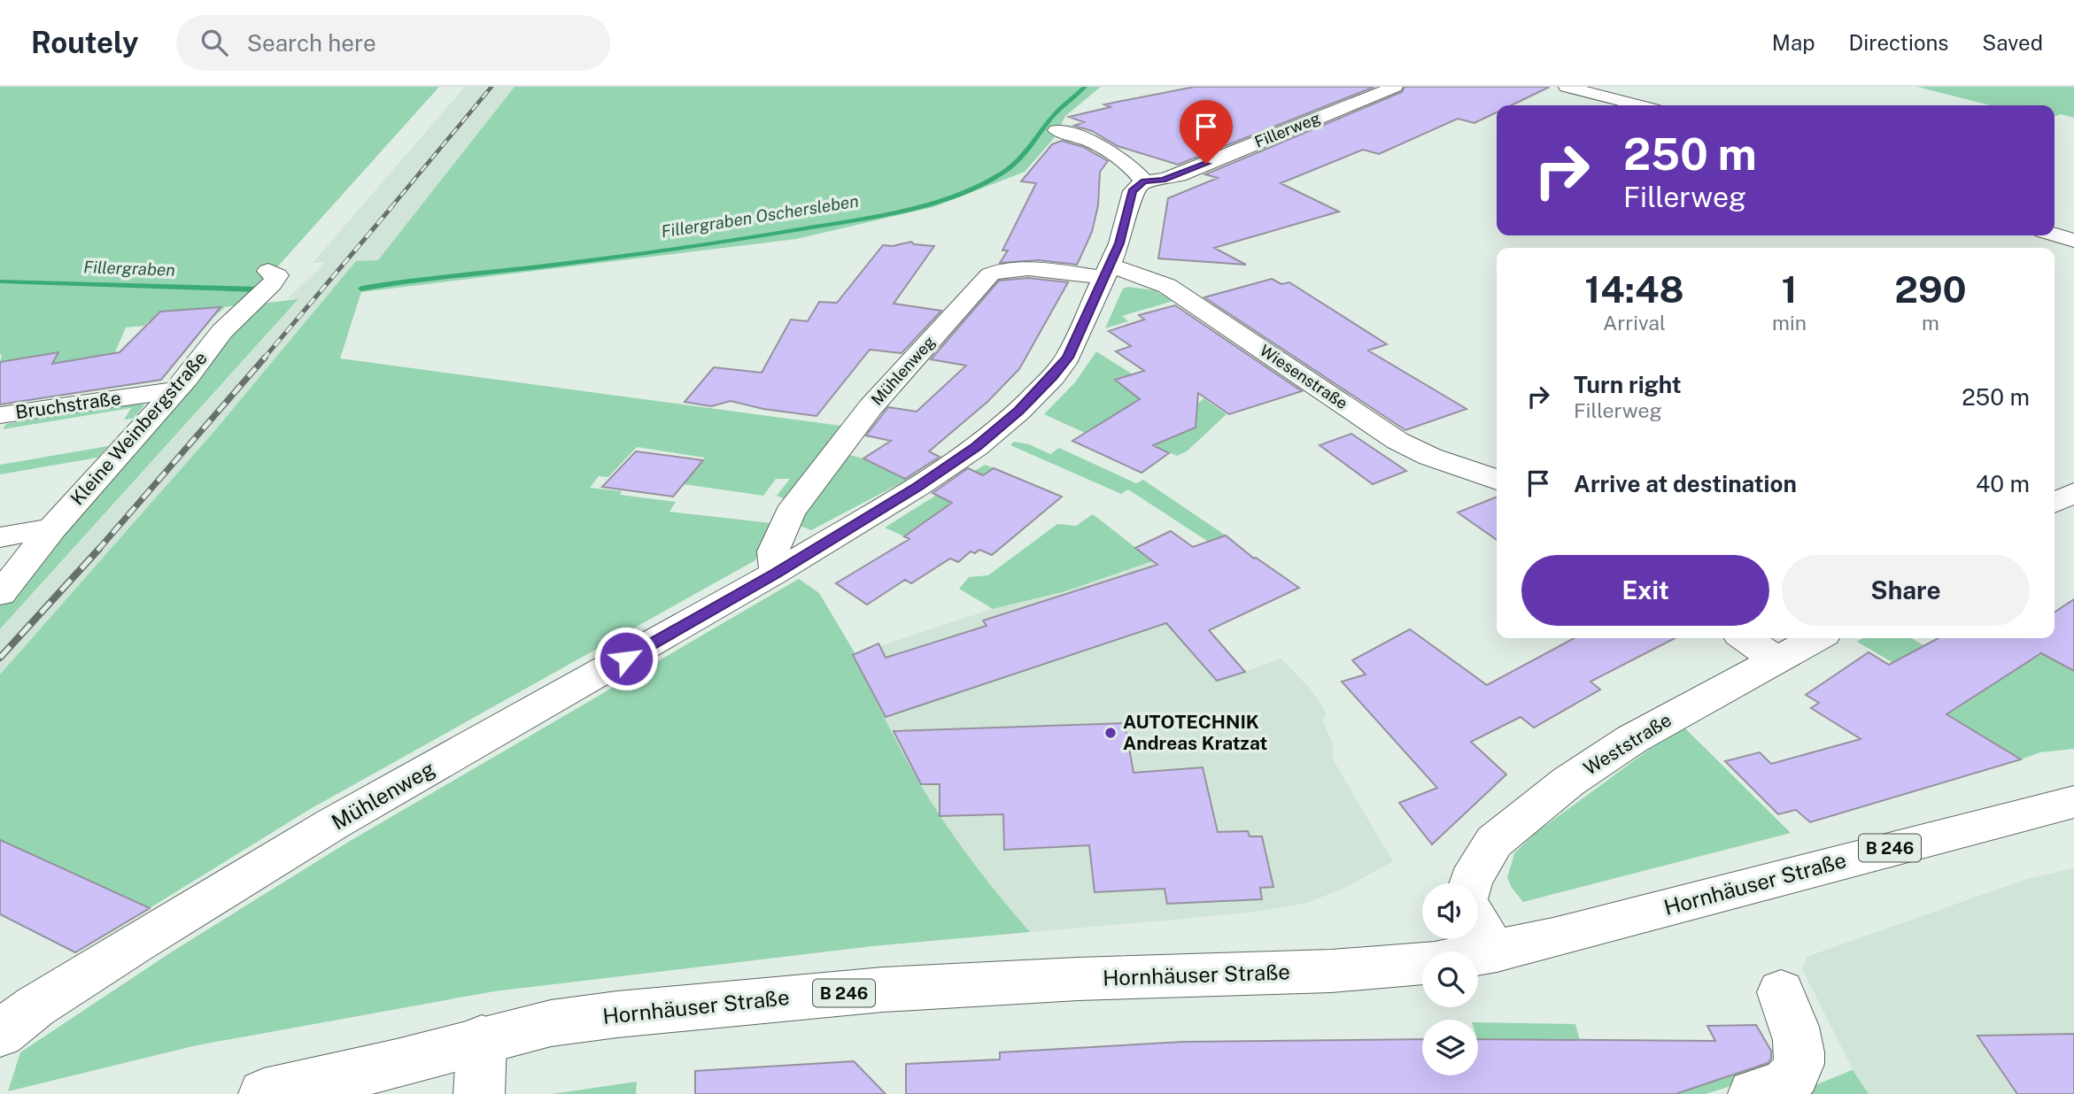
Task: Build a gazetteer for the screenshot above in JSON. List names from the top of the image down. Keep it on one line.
{"streets":{"street":["Fillerweg","Mühlenweg","Wiesenstraße","Bruchstraße","Kleine Weinbergstraße","Weststraße","B 246","Hornhäuser Straße"]},"crossings":[["Fillerweg","Mühlenweg"],["Mühlenweg","Wiesenstraße"],["Bruchstraße","Kleine Weinbergstraße"]],"water":["Fillergraben Oschersleben","Fillergraben"],"places":["AUTOTECHNIK Andreas Kratzat"],"page":{"header":"Routely","search":"Search here","nav":["Map","Directions","Saved"],"turn":["250 m","Fillerweg"],"eta":["14:48","Arrival","1","min","290","m"],"list":[{"name":"Turn right","note":"Fillerweg","value":"250 m"},{"name":"Arrive at destination","value":"40 m"}],"buttons":["Exit","Share"]}}
